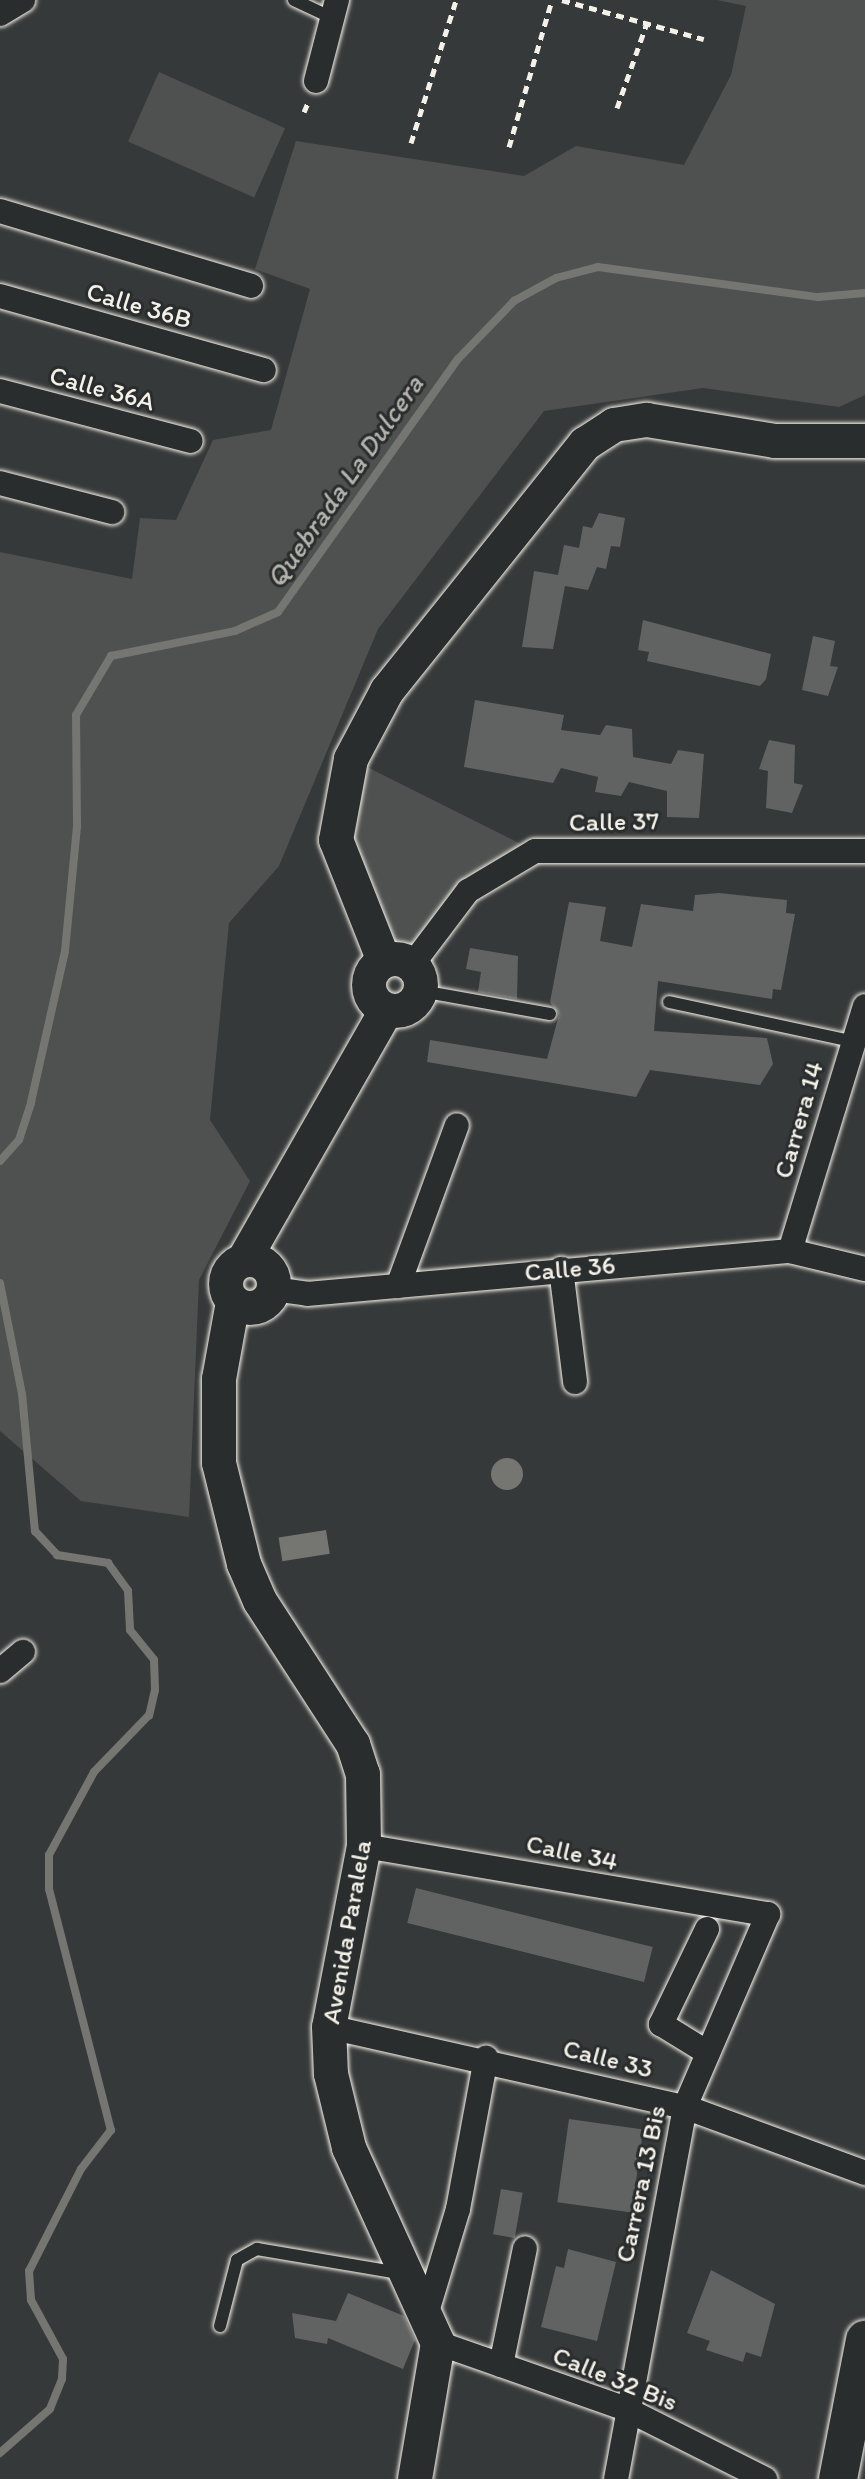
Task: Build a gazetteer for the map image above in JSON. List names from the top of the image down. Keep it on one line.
{"streets":{"main road":["Avenida Paralela"],"street":["Calle 36B","Calle 36A","Calle 37","Carrera 14","Calle 36","Calle 34","Calle 33","Carrera 13 Bis","Calle 32 Bis"]},"crossings":[["Carrera 14","Calle 36"],["Calle 36","Avenida Paralela"],["Calle 34","Avenida Paralela"],["Calle 34","Carrera 13 Bis"],["Avenida Paralela","Calle 33"],["Avenida Paralela","Calle 32 Bis"],["Calle 33","Carrera 13 Bis"],["Carrera 13 Bis","Calle 32 Bis"]],"water":["Quebrada La Dulcera"]}
